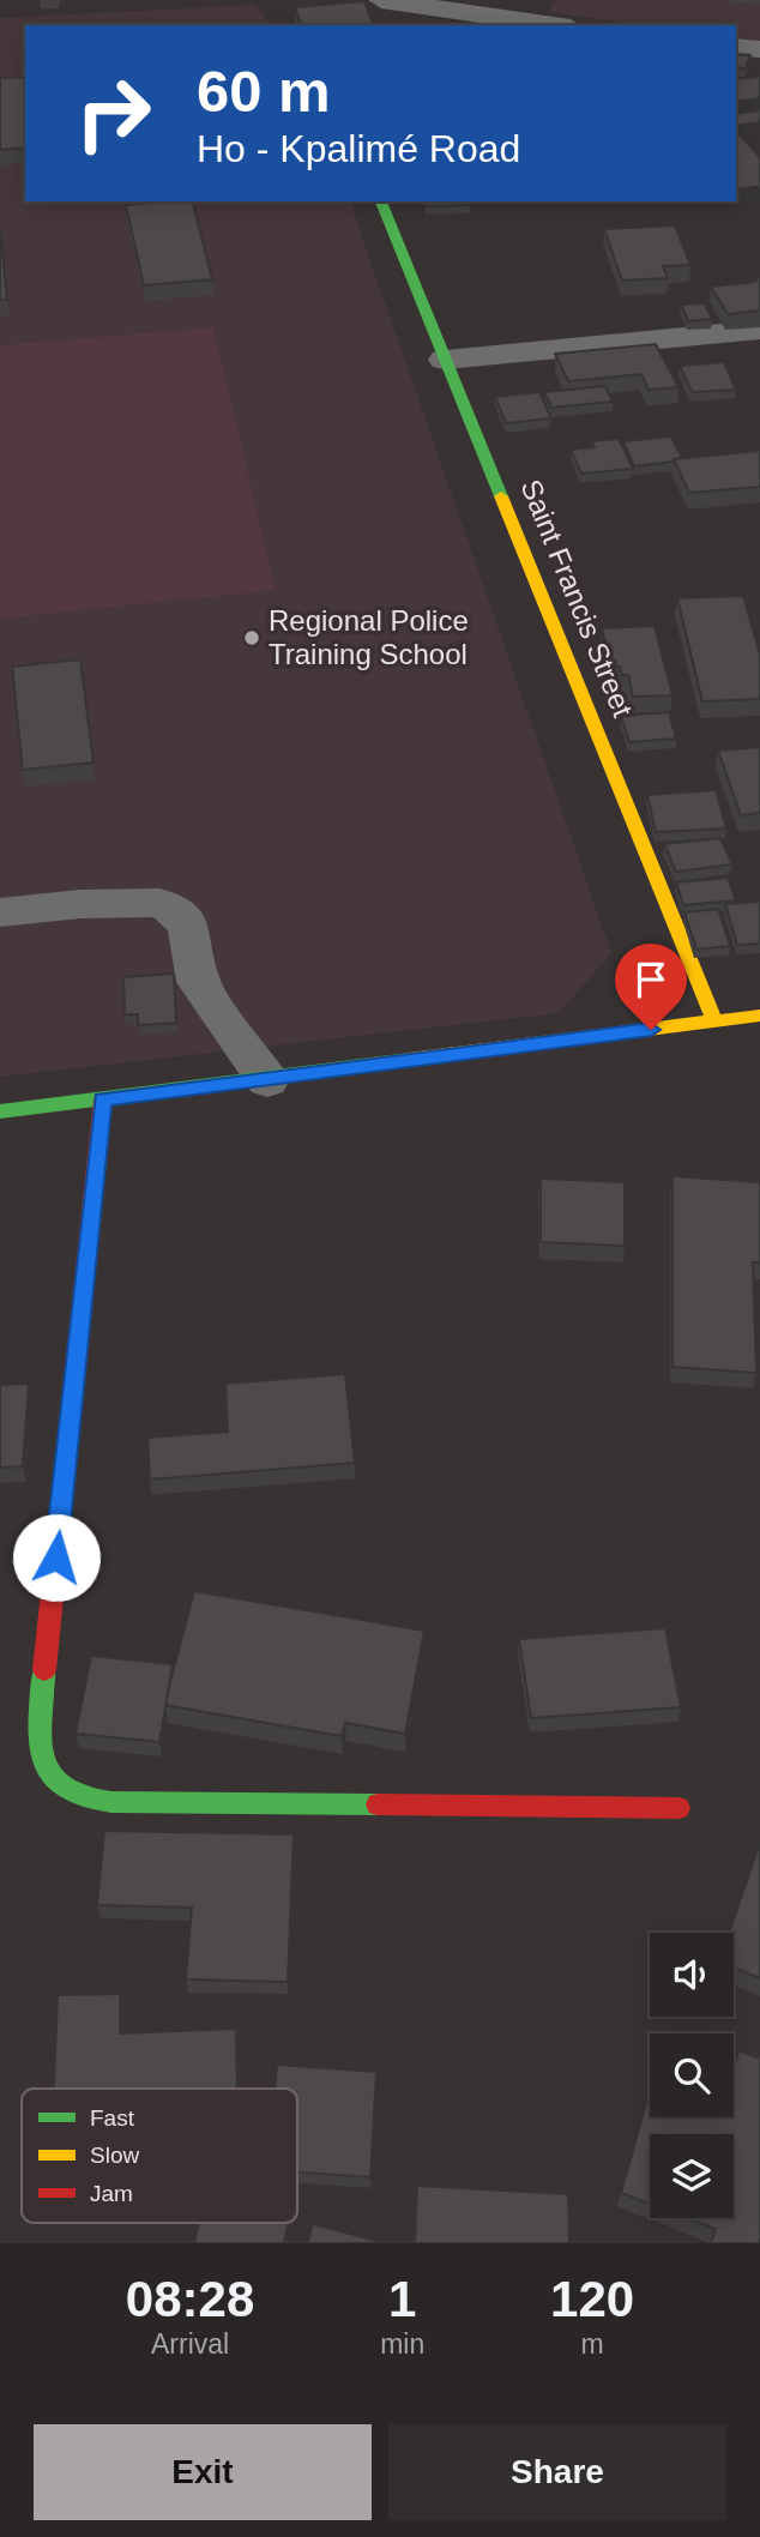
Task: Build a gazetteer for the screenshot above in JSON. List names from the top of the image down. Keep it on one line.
{"streets":{"street":["Saint Francis Street"]},"places":["Regional Police Training School"],"legend":["Fast","Slow","Jam"],"page":{"turn":["60 m","Ho - Kpalimé Road"],"eta":["08:28","Arrival","1","min","120","m"],"buttons":["Exit","Share"]}}
